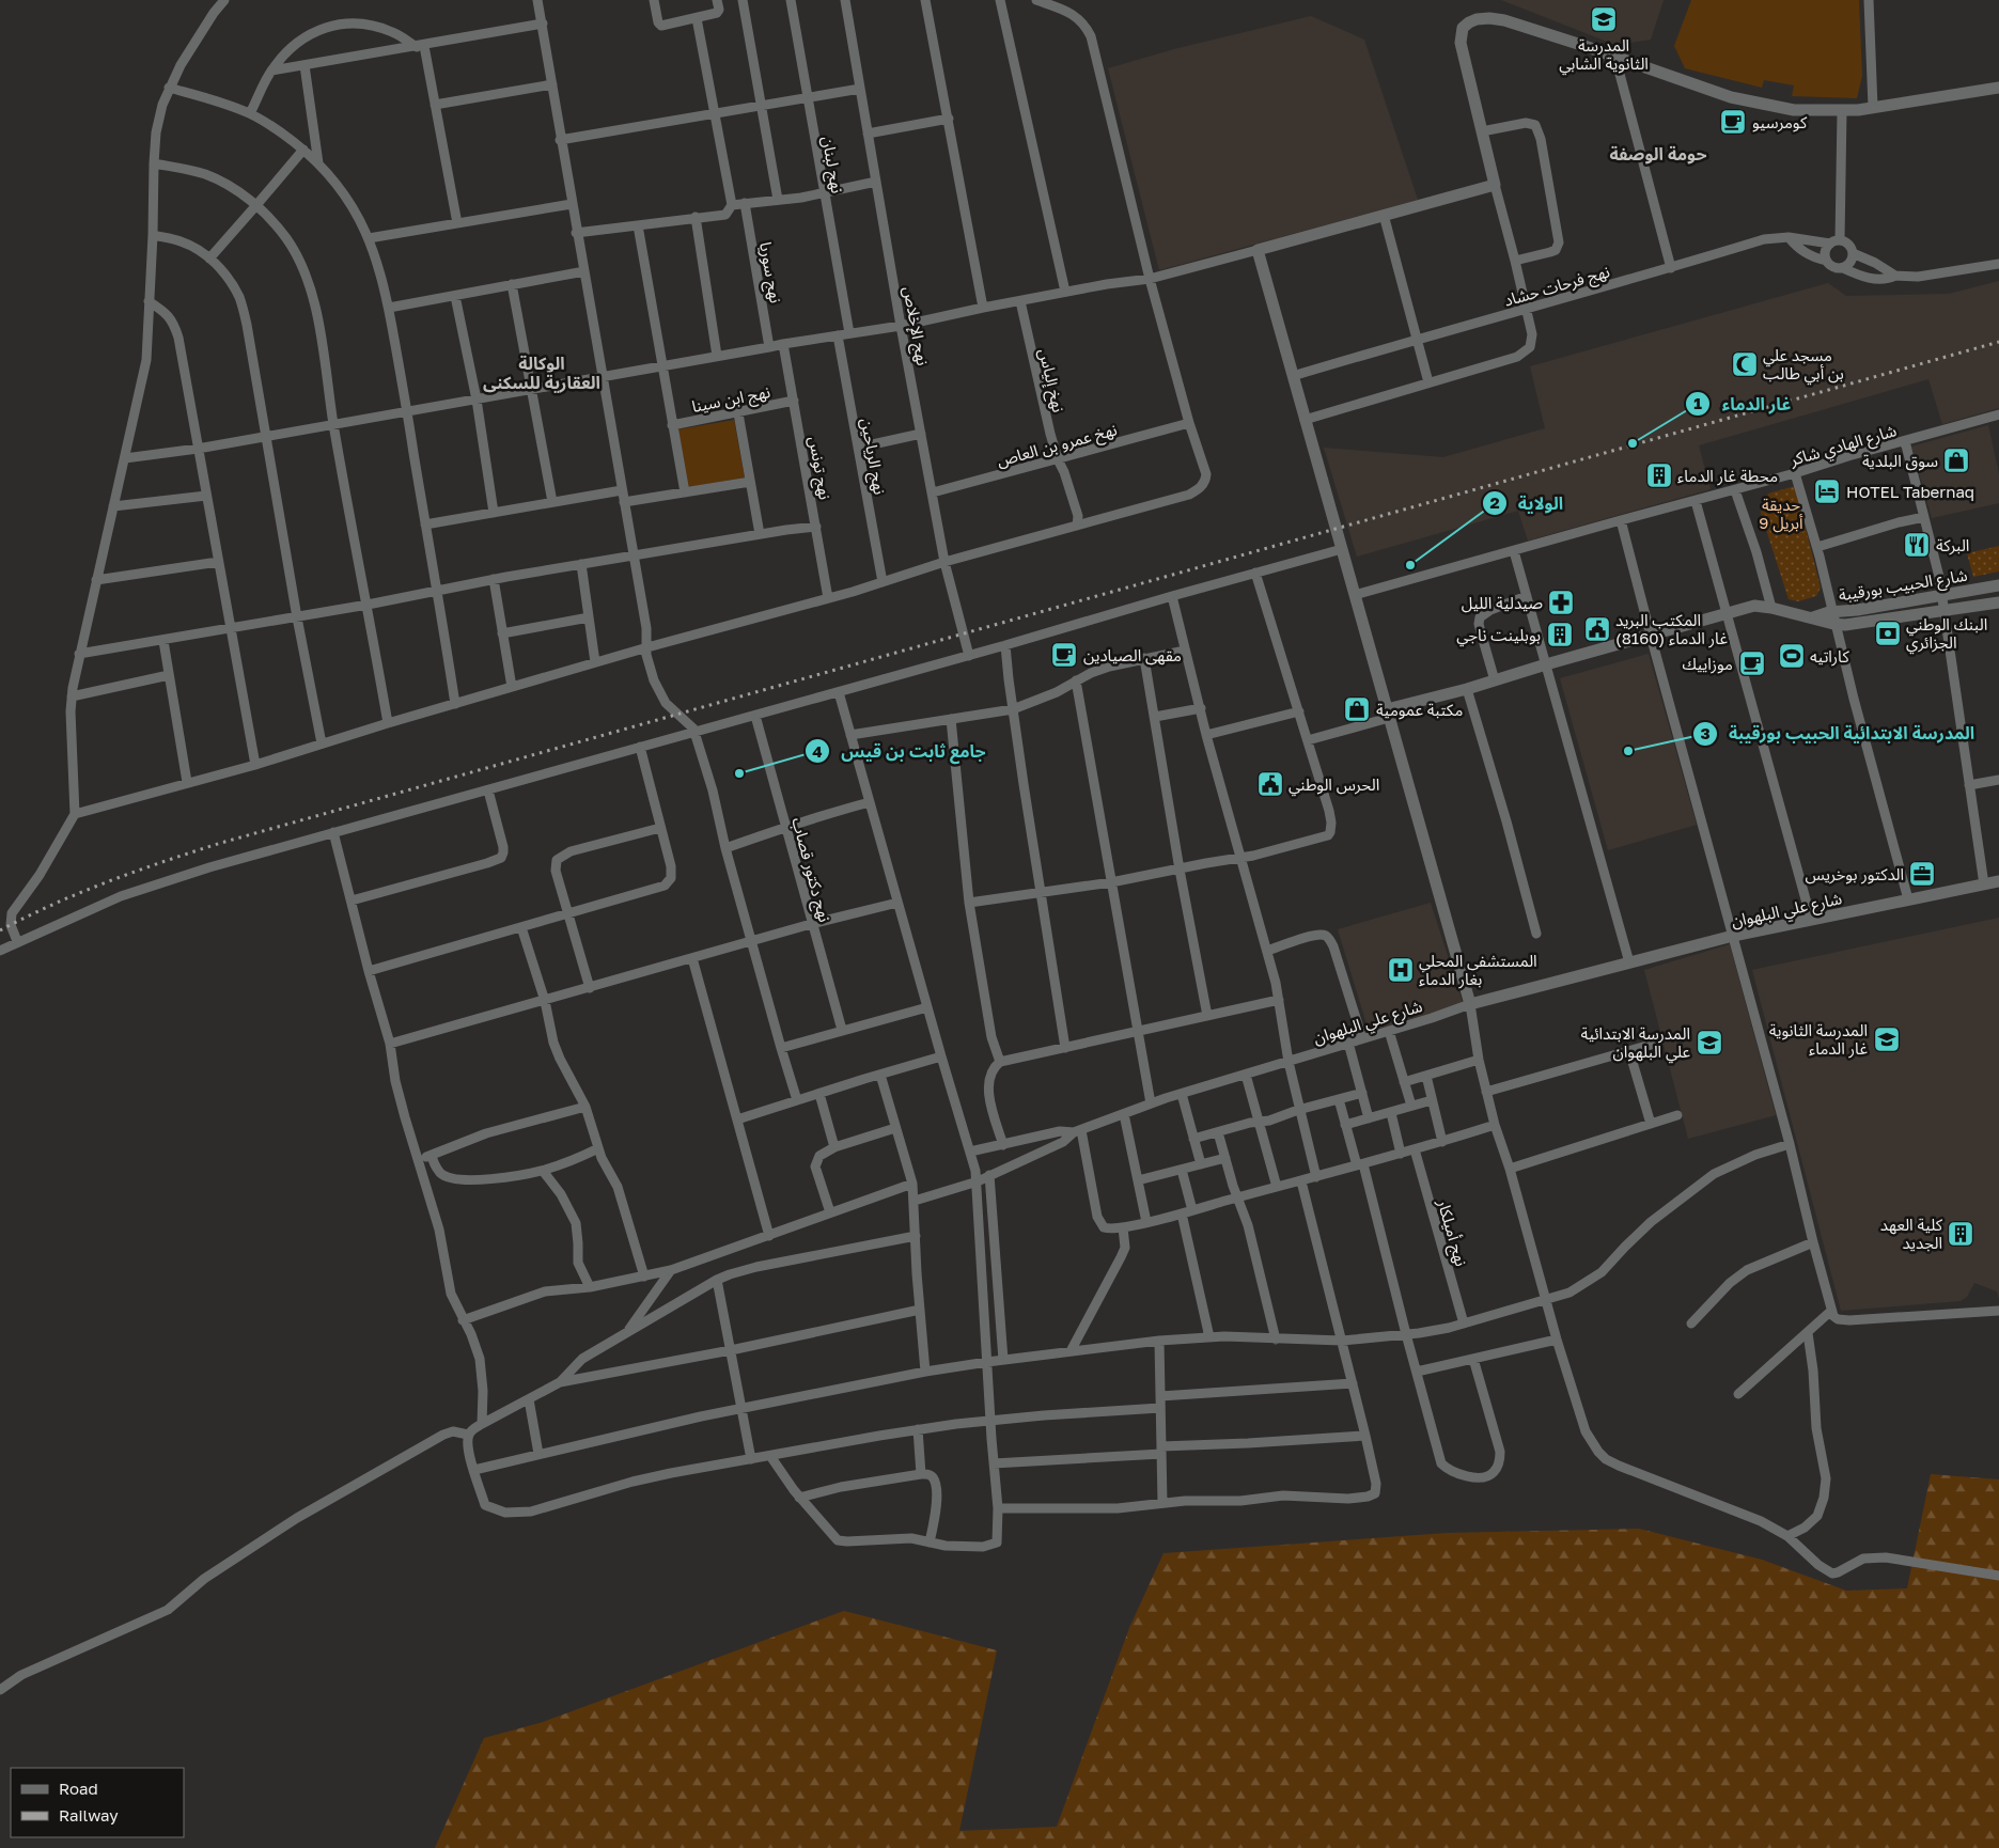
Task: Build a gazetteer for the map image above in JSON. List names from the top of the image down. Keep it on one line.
{"streets":{"street":["نهج لبنان","نهج سوريا","نهج فرحات حشاد","نهج الإخلاص","نهخ إلياس","نهج ابن سينا","نهخ عمرو بن العاص","شارع الهادي شاكر","نهج الرياحين","نهج تونس","شارع الحبيب بورقيبة","نهج دكتور قصاب","شارع علي البلهوان","نهج أميلكار"]},"crossings":[["نهج الإخلاص","نهخ عمرو بن العاص"],["نهخ إلياس","نهخ عمرو بن العاص"],["نهج ابن سينا","نهج تونس"]],"districts":["حومة الوصفة","الوكالة العقارية للسكنى"],"parks":["حديقة 9 أبريل"],"places":{"school or university":["المدرسة الثانوية الشابي","المدرسة الثانوية غار الدماء","المدرسة الابتدائية علي البلهوان"],"cafe":["كومرسيو","مقهى الصيادين","موزاييك"],"mosque":["مسجد علي بن أبي طالب"],"other":["غار الدماء","الولاية","المدرسة الابتدائية الحبيب بورقيبة","جامع ثابت بن قیس"],"shop":["سوق البلدية","مكتبة عمومية"],"building":["محطة غار الدماء","بوبلينت ناجي","كلية العهد الجديد"],"hotel":["HOTEL Tabernaq"],"restaurant":["البركة"],"pharmacy":["صيدلية الليل"],"public building":["المكتب البريد غار الدماء (8160)","الحرس الوطني"],"bank":["البنك الوطني الجزائري"],"sports":["كاراتيه"],"office":["الدكتور بوخريس"],"hospital":["المستشفى المحلي بغار الدماء"]},"legend":["Road","Railway"]}
